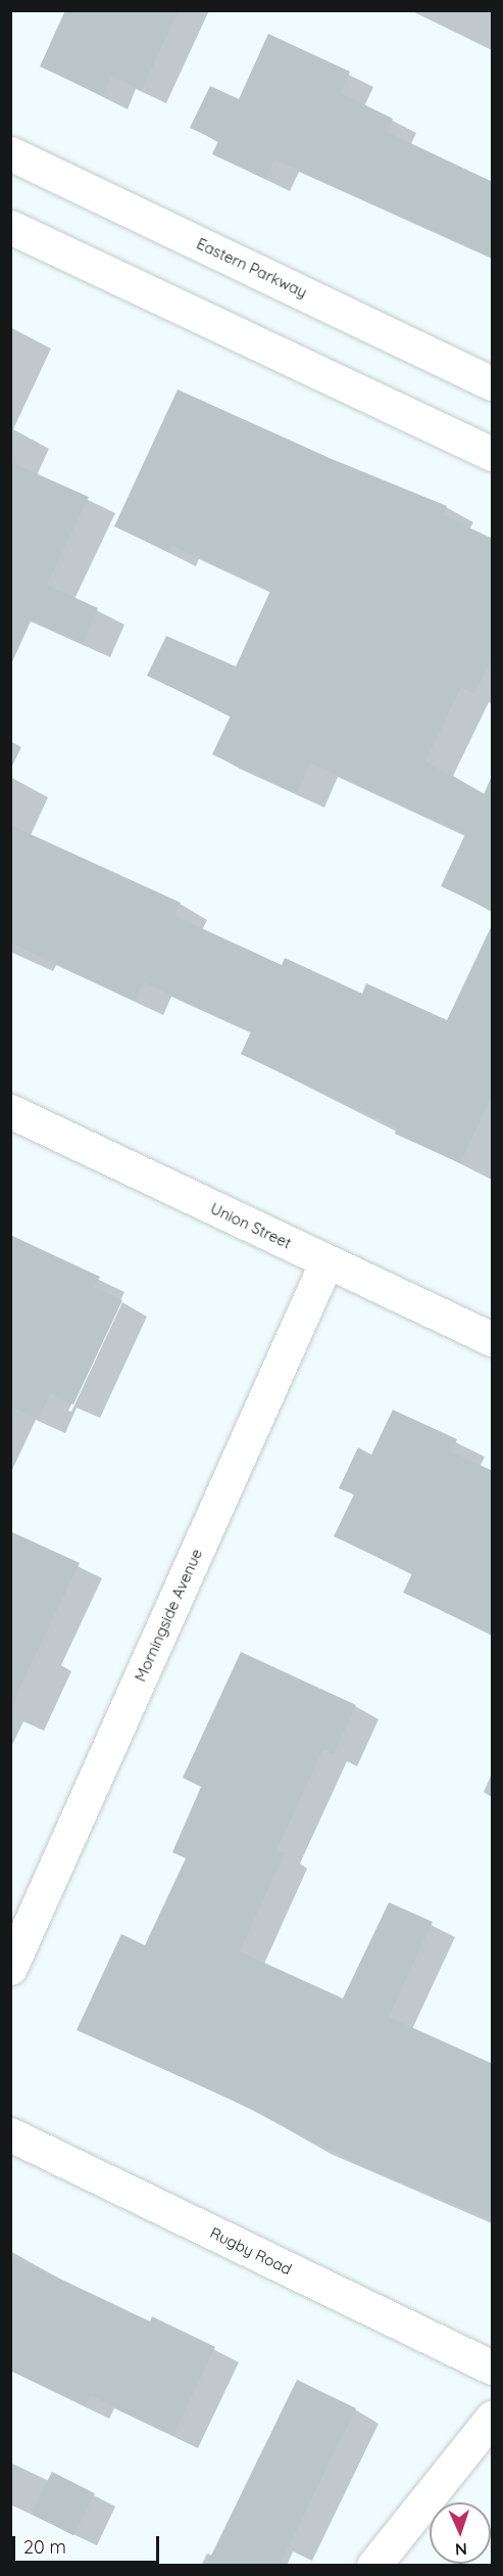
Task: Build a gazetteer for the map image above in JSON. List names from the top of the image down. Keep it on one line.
{"streets":{"street":["Eastern Parkway","Union Street","Morningside Avenue","Rugby Road"]},"crossings":[["Union Street","Morningside Avenue"]],"scale_bar":"20 m","north":"bottom"}
